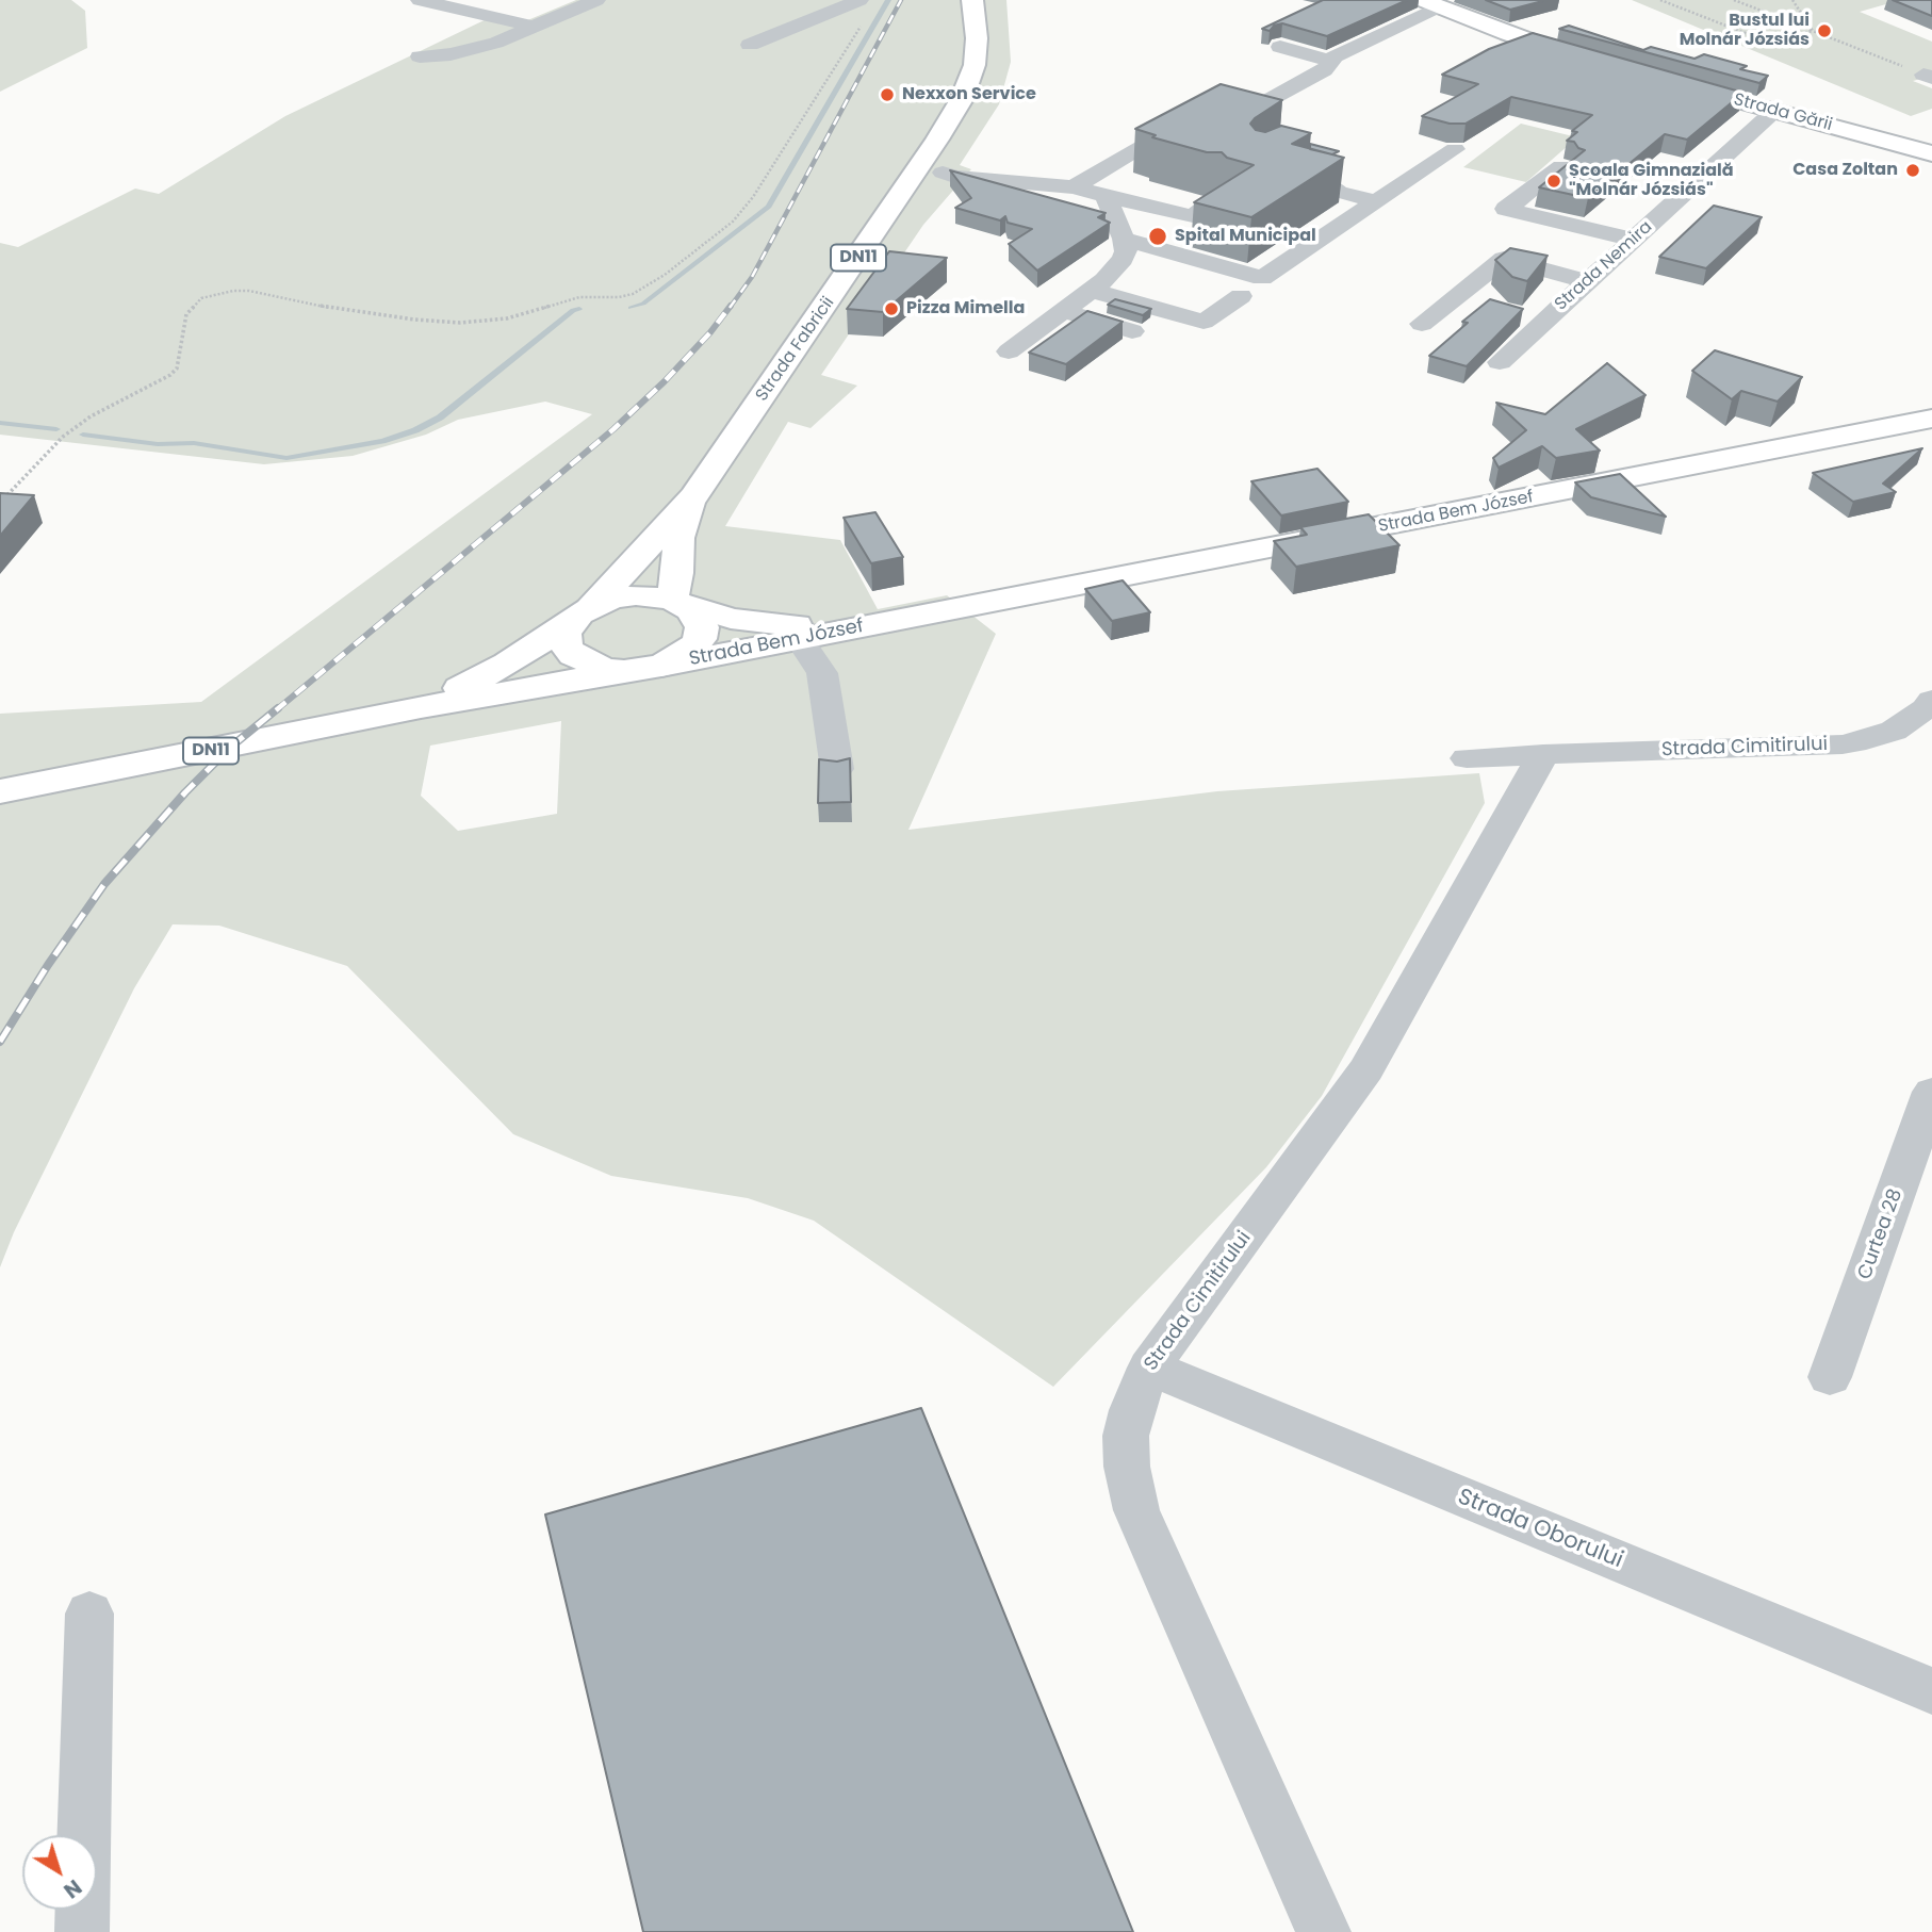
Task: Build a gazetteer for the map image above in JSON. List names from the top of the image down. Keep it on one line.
{"streets":{"main road":["Strada Gării","DN11","Strada Fabricii","Strada Bem József"],"street":["Strada Nemira","Strada Cimitirului","Curtea 28","Strada Oborului"]},"crossings":[["Strada Gării","Strada Nemira"],["DN11","Strada Fabricii"],["DN11","Strada Bem József"],["Strada Fabricii","Strada Bem József"],["Strada Cimitirului","Strada Oborului"]],"places":["Bustul lui Molnár Józsiás","Nexxon Service","Casa Zoltan","Școala Gimnazială \"Molnár Józsiás\"","Spital Municipal","Pizza Mimella"],"north":"bottom right"}
